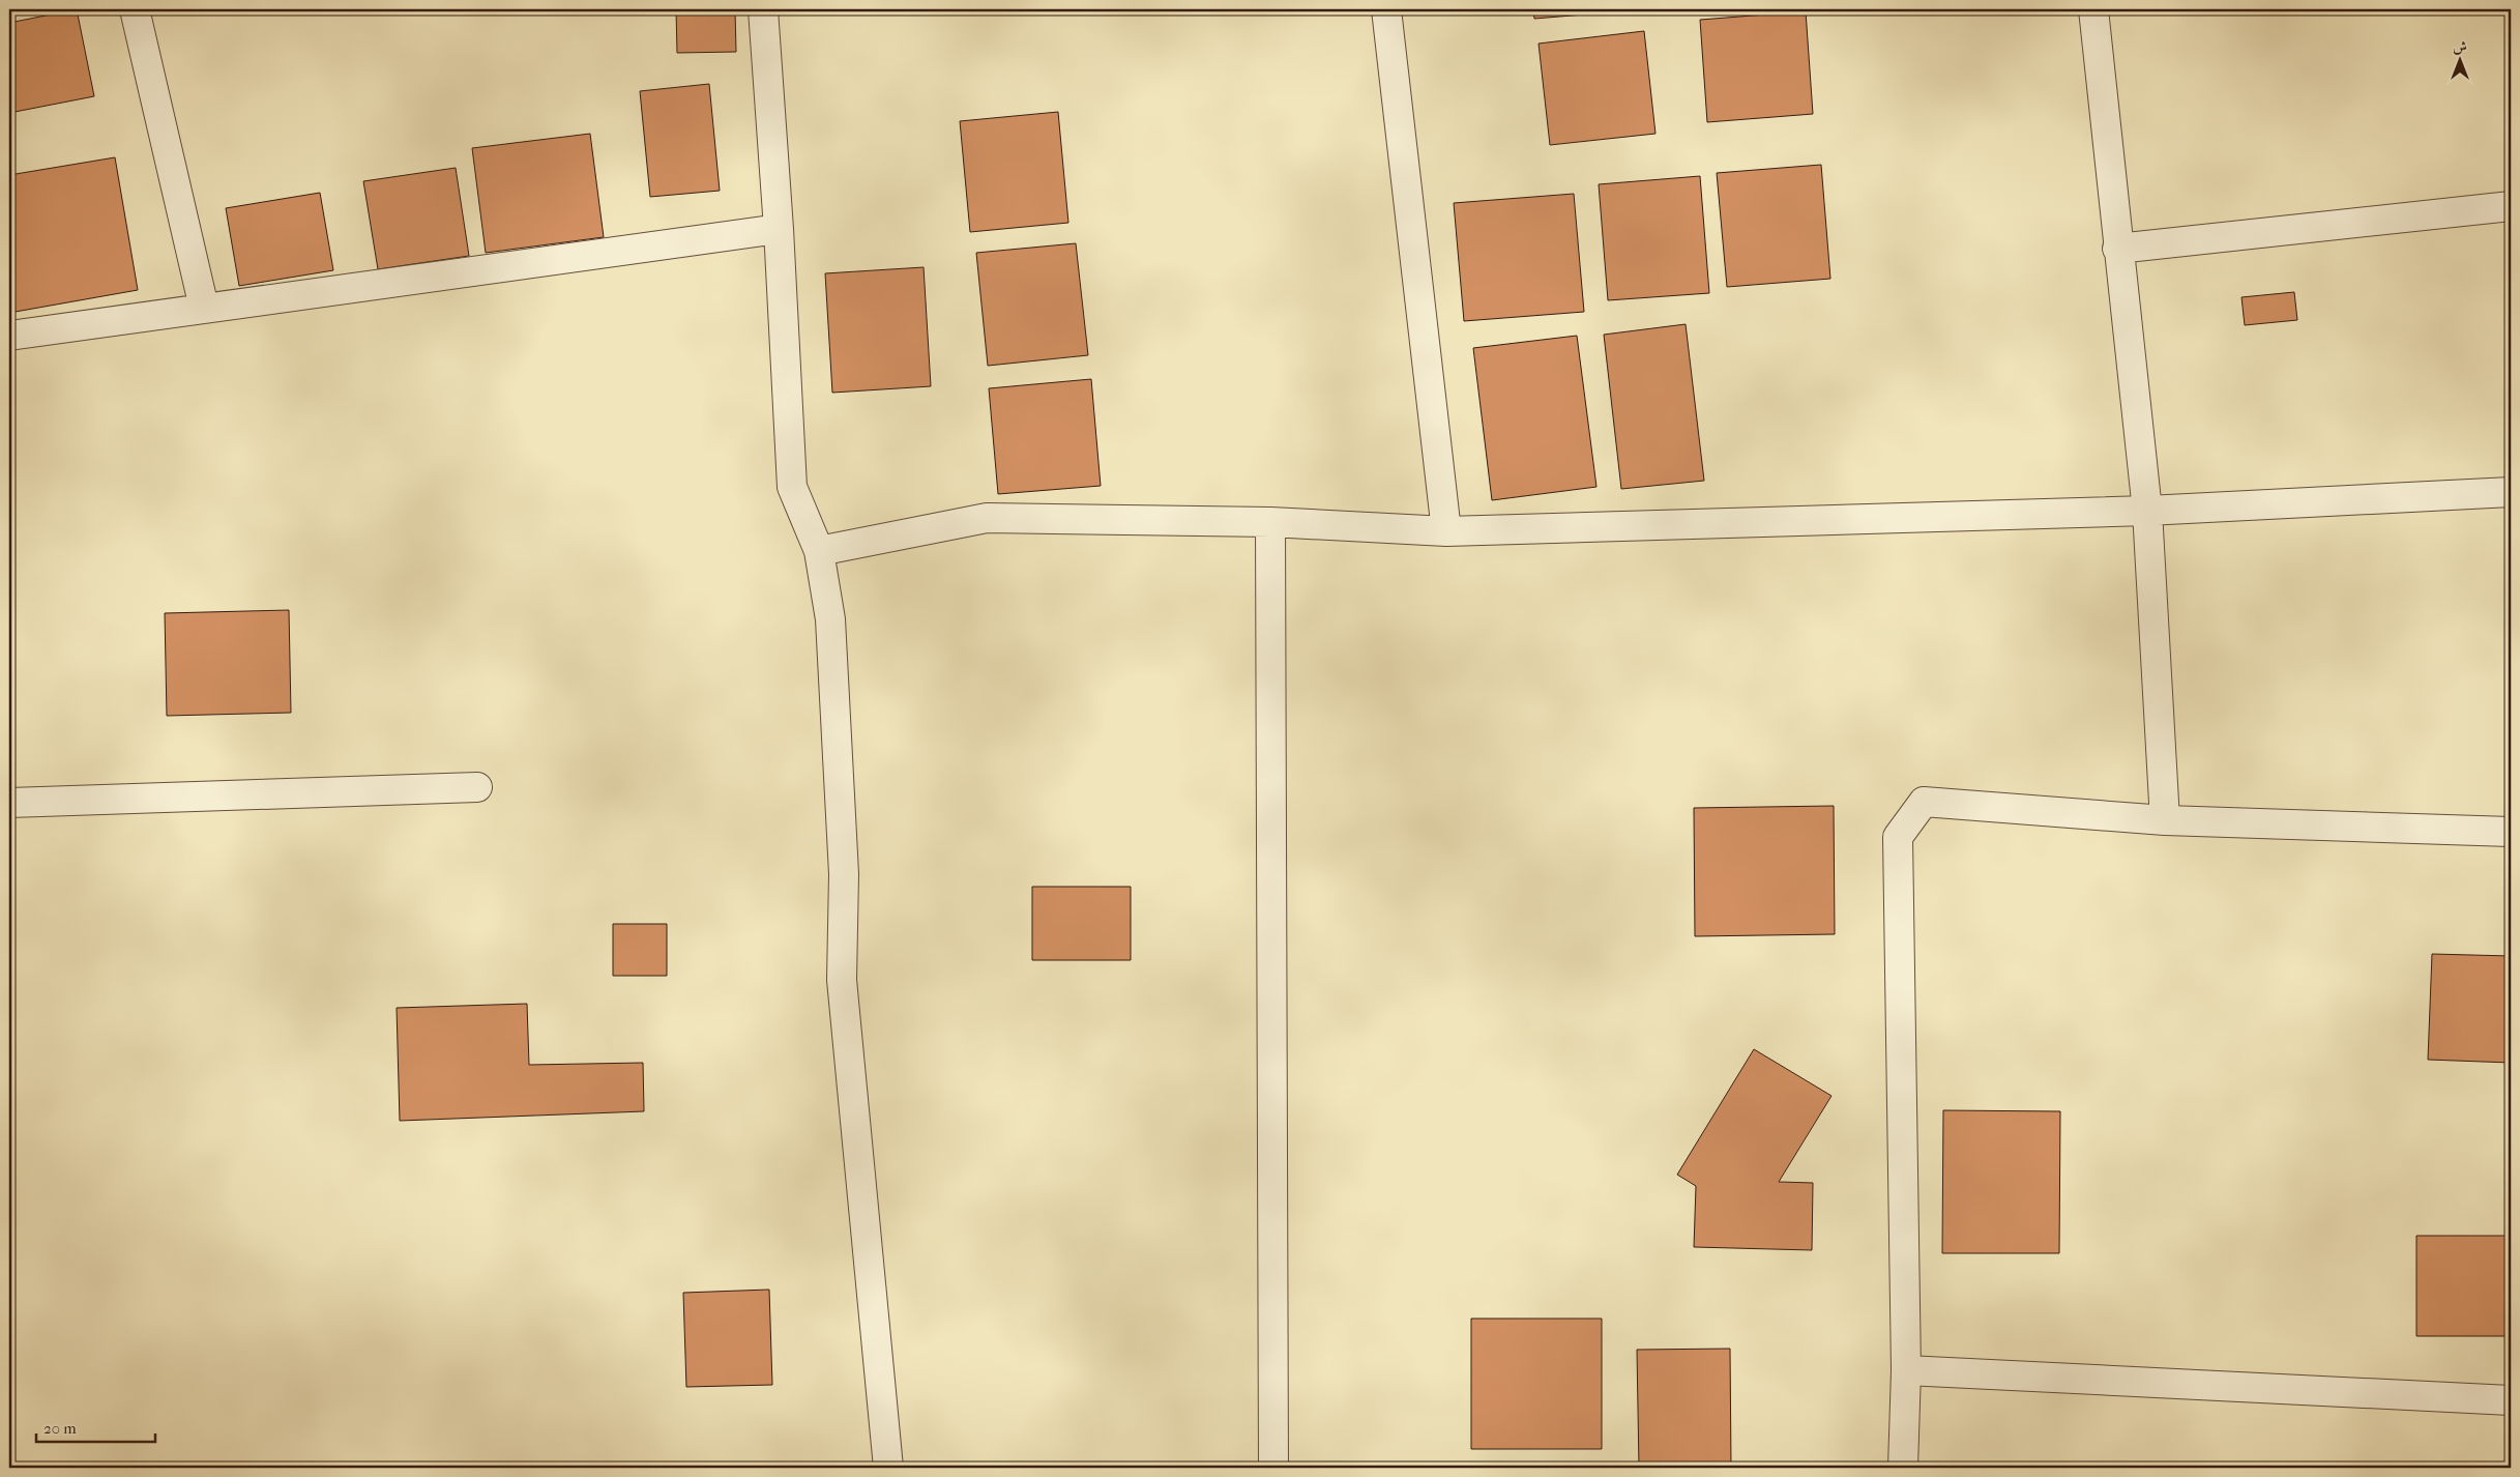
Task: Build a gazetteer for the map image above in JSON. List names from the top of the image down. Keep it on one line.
{"scale_bar":"20 m","north":"top"}
